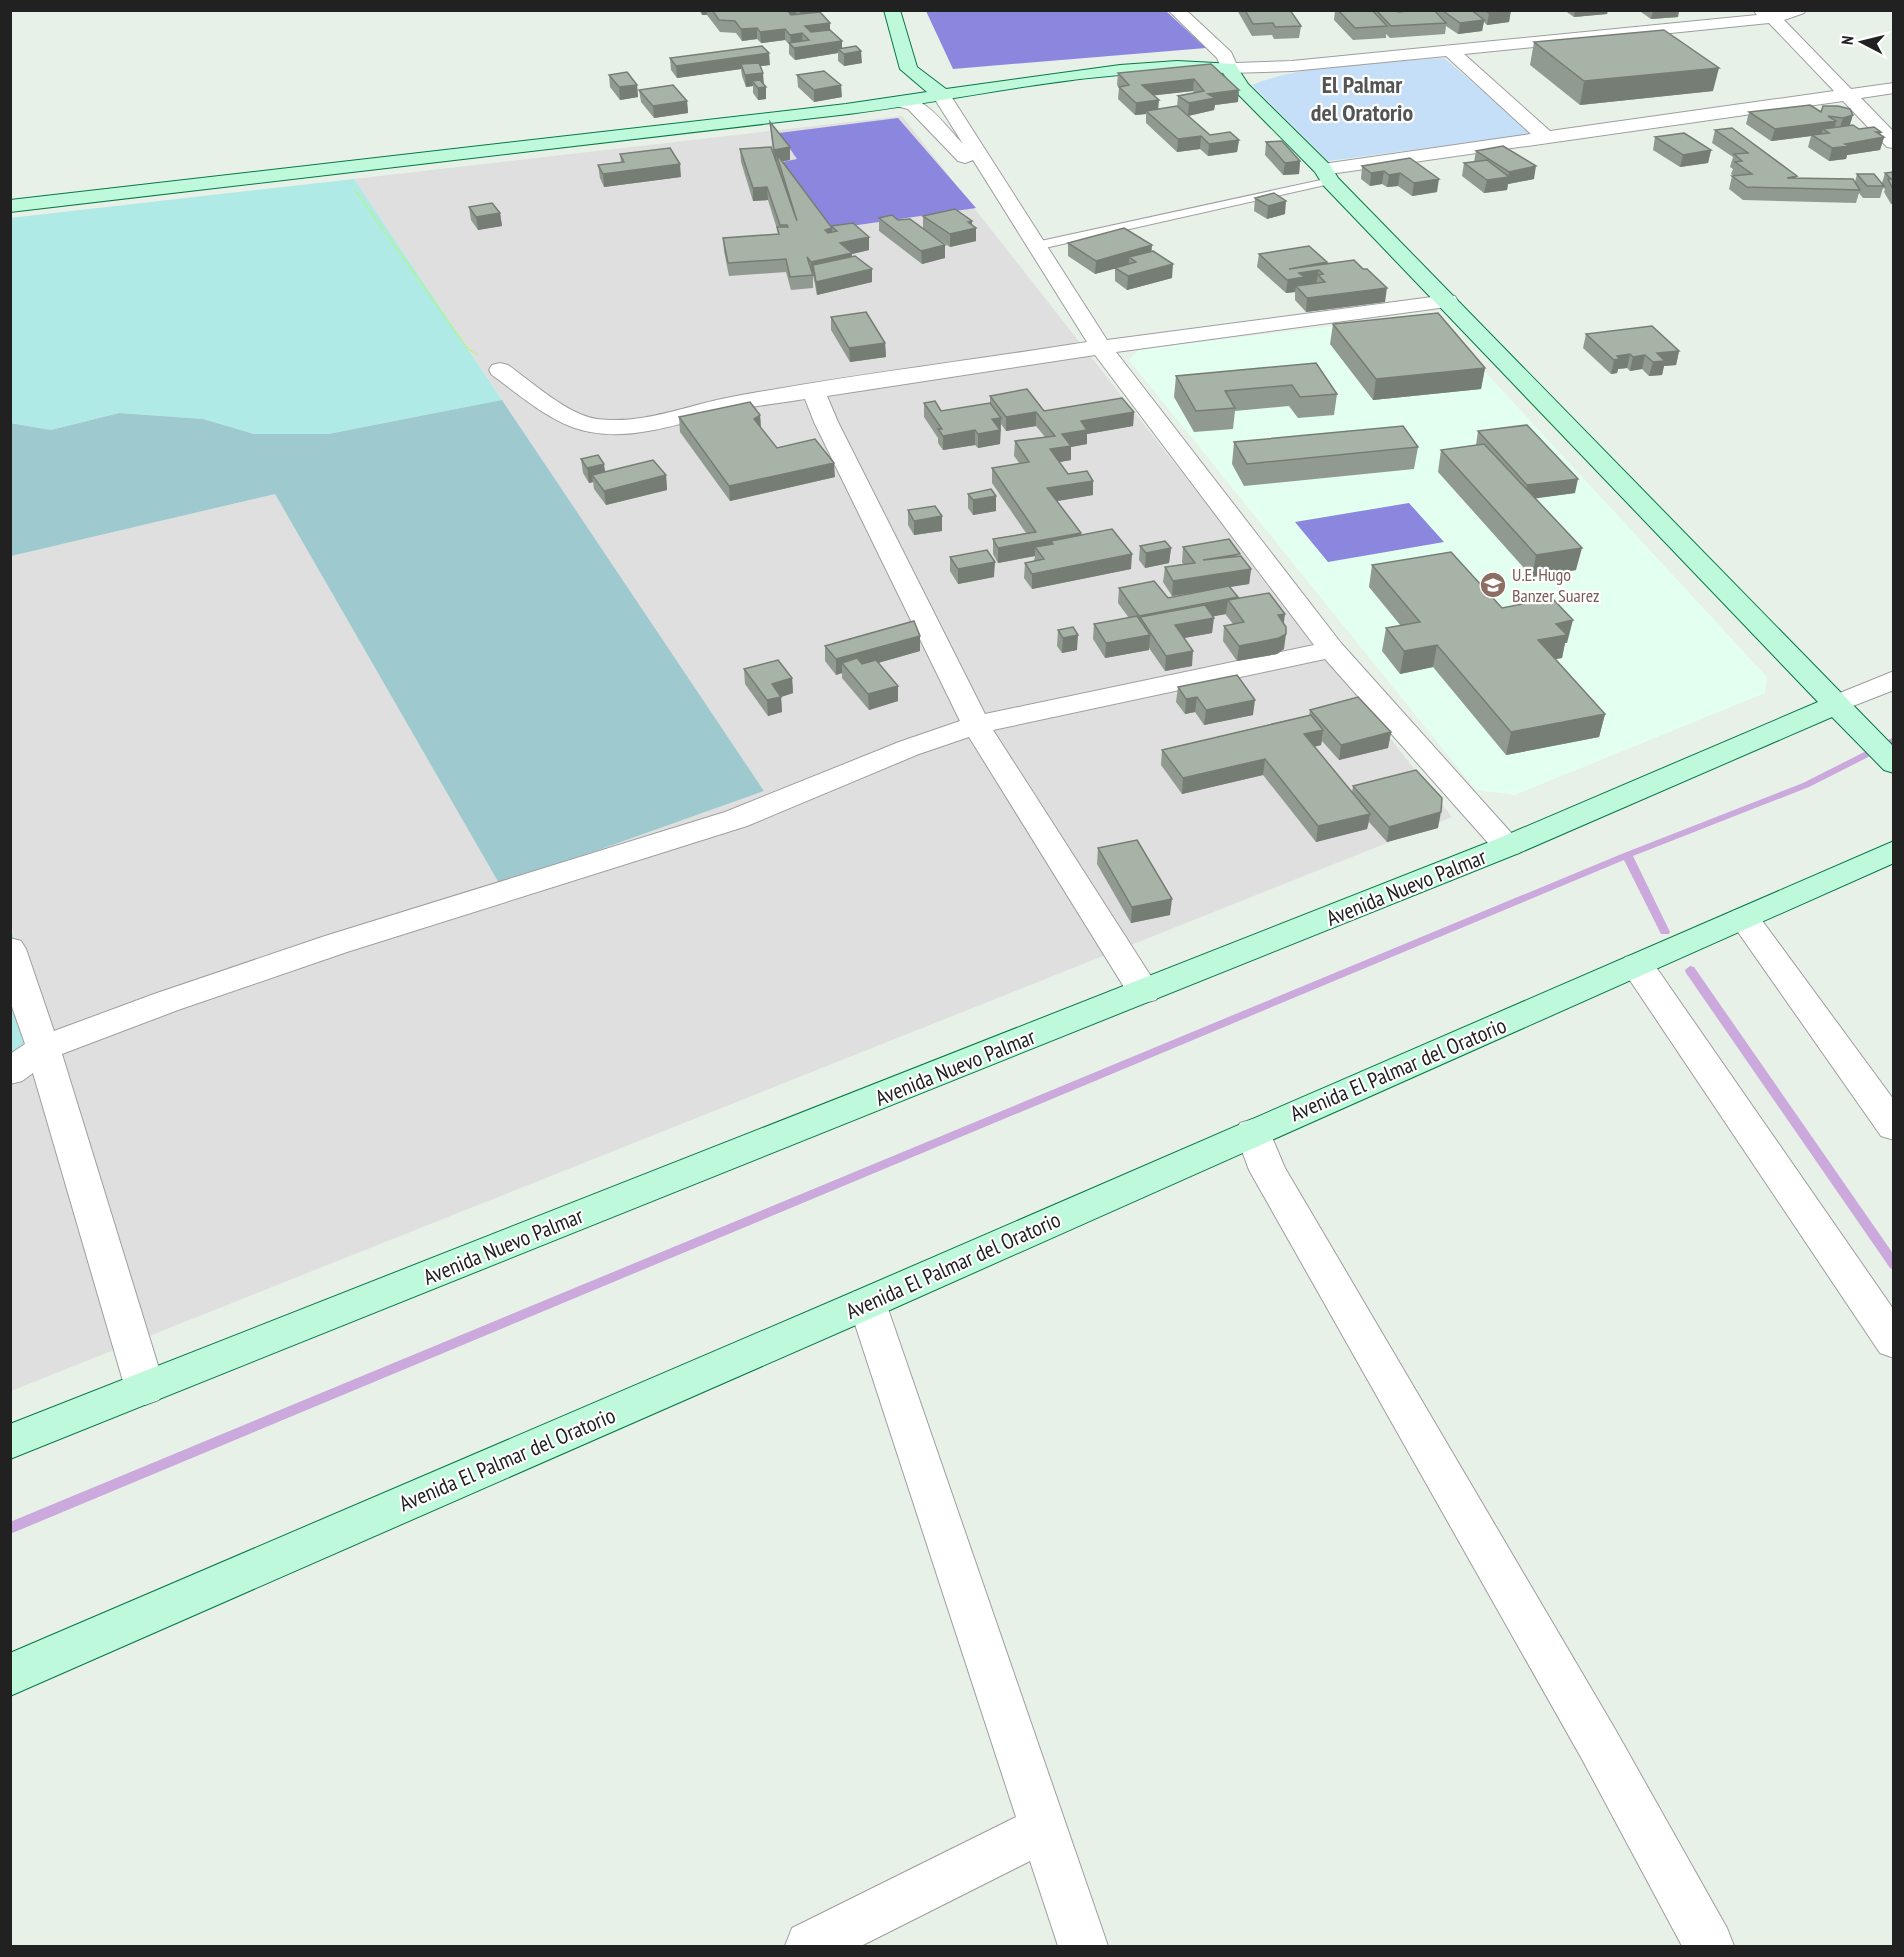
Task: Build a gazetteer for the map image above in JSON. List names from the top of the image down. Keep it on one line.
{"streets":{"main road":["Avenida Nuevo Palmar","Avenida El Palmar del Oratorio"]},"districts":["El Palmar del Oratorio"],"places":{"school or university":["U.E. Hugo Banzer Suarez"]},"north":"left"}
